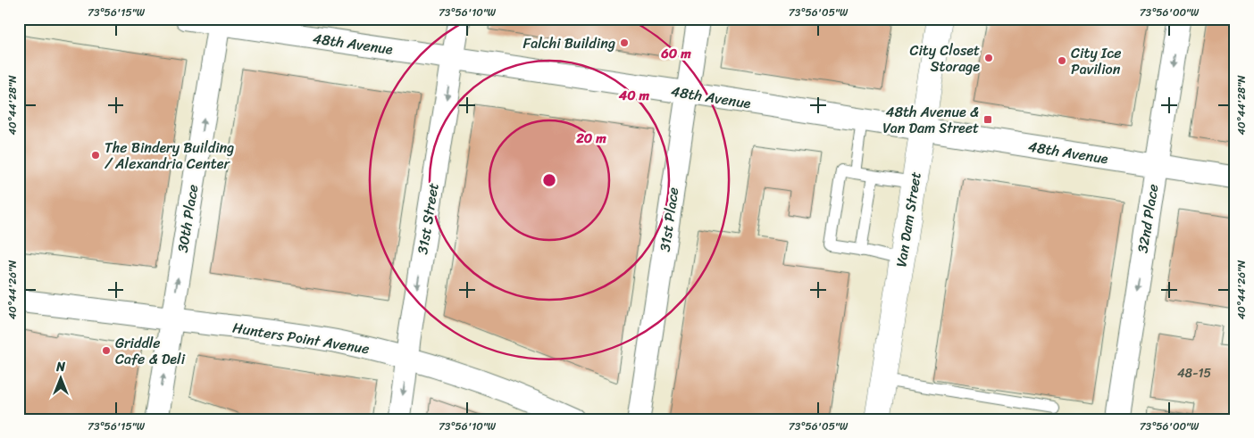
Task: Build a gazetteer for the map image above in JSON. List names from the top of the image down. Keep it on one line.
{"streets":{"main road":["Van Dam Street"],"street":["48th Avenue","30th Place","31st Street","32nd Place","31st Place","Hunters Point Avenue"]},"crossings":[["48th Avenue","30th Place"],["48th Avenue","31st Street"],["48th Avenue","32nd Place"],["48th Avenue","31st Place"],["48th Avenue","Van Dam Street"],["30th Place","Hunters Point Avenue"],["31st Street","Hunters Point Avenue"]],"one_way":["30th Place","31st Street","32nd Place"],"places":{"other":["Falchi Building","City Closet Storage","City Ice Pavilion","The Bindery Building / Alexandria Center","Griddle Cafe & Deli"],"transit":["48th Avenue & Van Dam Street"]},"house_numbers":["48-15"],"north":"top","coordinates":["73°56'15\"W","73°56'10\"W","73°56'05\"W","73°56'00\"W","40°44'28\"N","40°44'26\"N"],"rings":["60 m","40 m","20 m"]}
